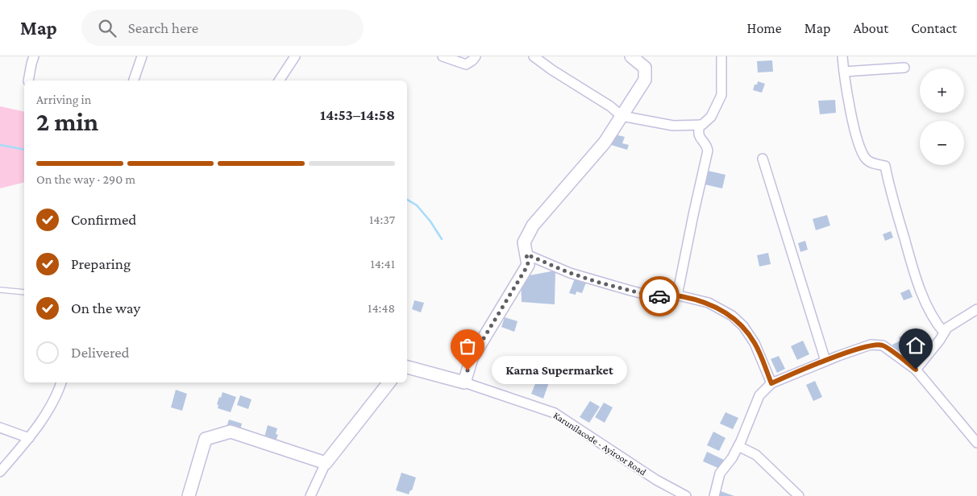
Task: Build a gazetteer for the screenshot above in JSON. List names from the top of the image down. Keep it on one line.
{"streets":{"street":["Karunilacode - Ayiroor Road"]},"places":["Karna Supermarket"],"page":{"header":"Map","search":"Search here","nav":["Home","Map","About","Contact"],"map_buttons":["+","−"],"heading":["2 min","Arriving in","14:53–14:58"],"bar":"On the way · 290 m","list":[["Confirmed","14:37"],["Preparing","14:41"],["On the way","14:48"],"Delivered"],"bubble":"Karna Supermarket"}}
